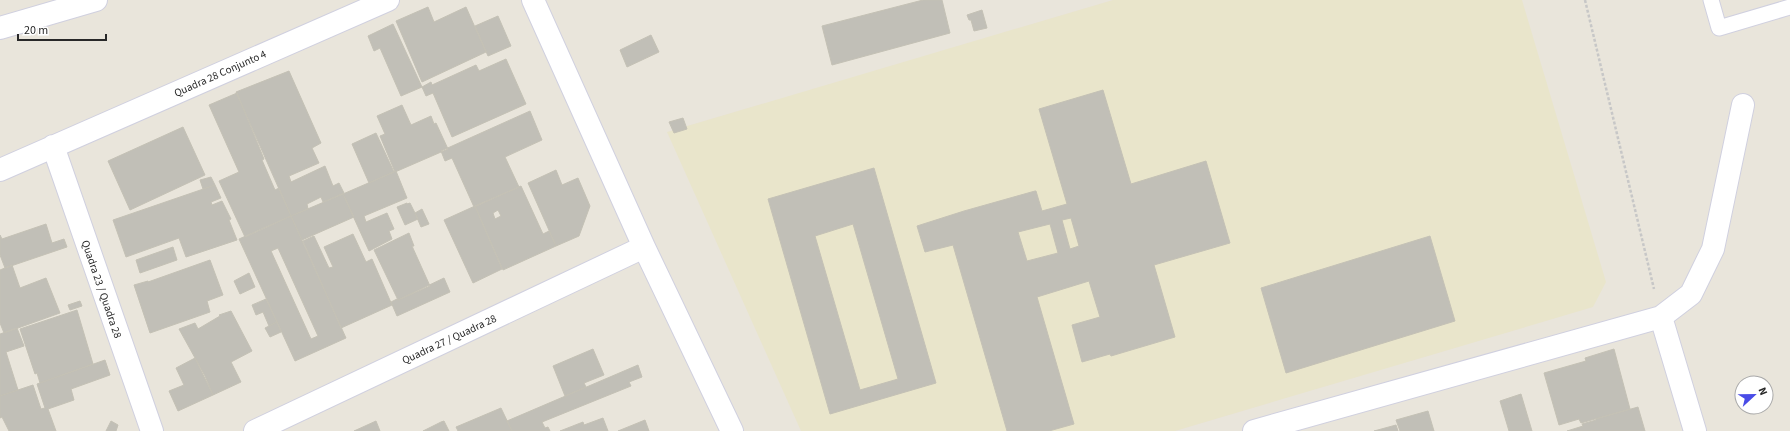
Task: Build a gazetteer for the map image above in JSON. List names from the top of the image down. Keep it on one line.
{"streets":{"street":["Quadra 28 Conjunto 4","Quadra 23 / Quadra 28","Quadra 27 / Quadra 28"]},"crossings":[["Quadra 28 Conjunto 4","Quadra 23 / Quadra 28"]],"scale_bar":"20 m","north":"right"}
